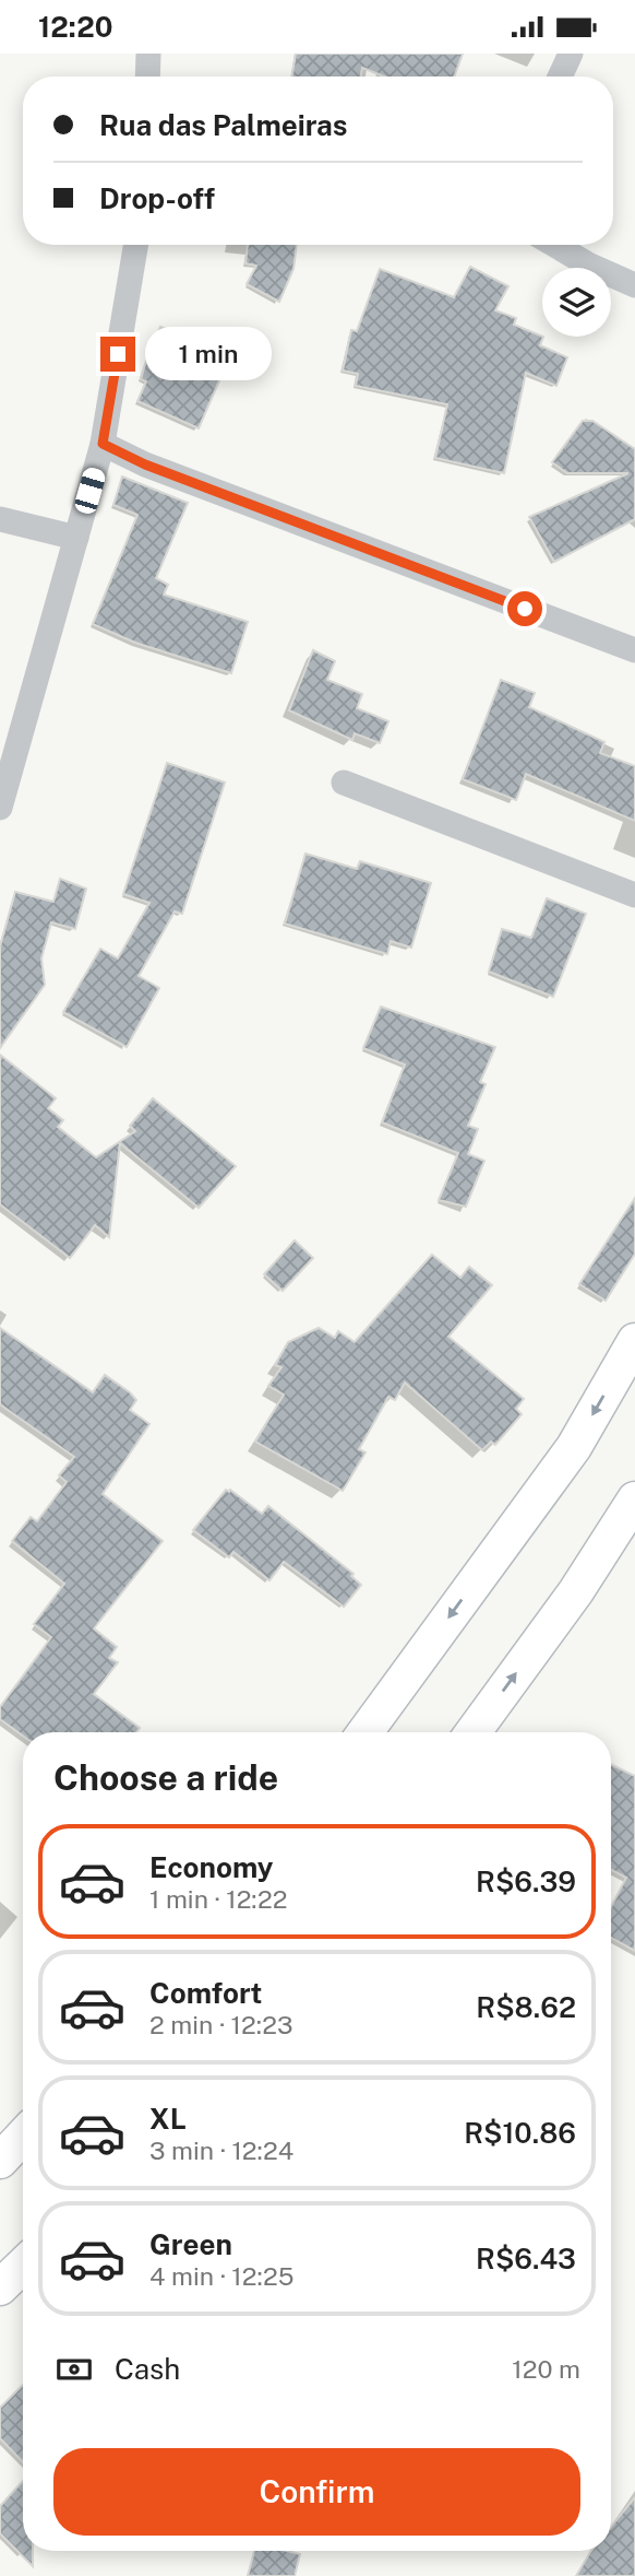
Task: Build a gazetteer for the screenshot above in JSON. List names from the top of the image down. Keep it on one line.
{"page":{"status":"12:20","banner":["Rua das Palmeiras","Drop-off"],"bubble":"1 min","heading":"Choose a ride","list":[{"name":"Economy","note":"1 min · 12:22","value":"R$6.39"},{"name":"Comfort","note":"2 min · 12:23","value":"R$8.62"},{"name":"XL","note":"3 min · 12:24","value":"R$10.86"},{"name":"Green","note":"4 min · 12:25","value":"R$6.43"}],"pay":["Cash","120 m"],"buttons":"Confirm"}}
